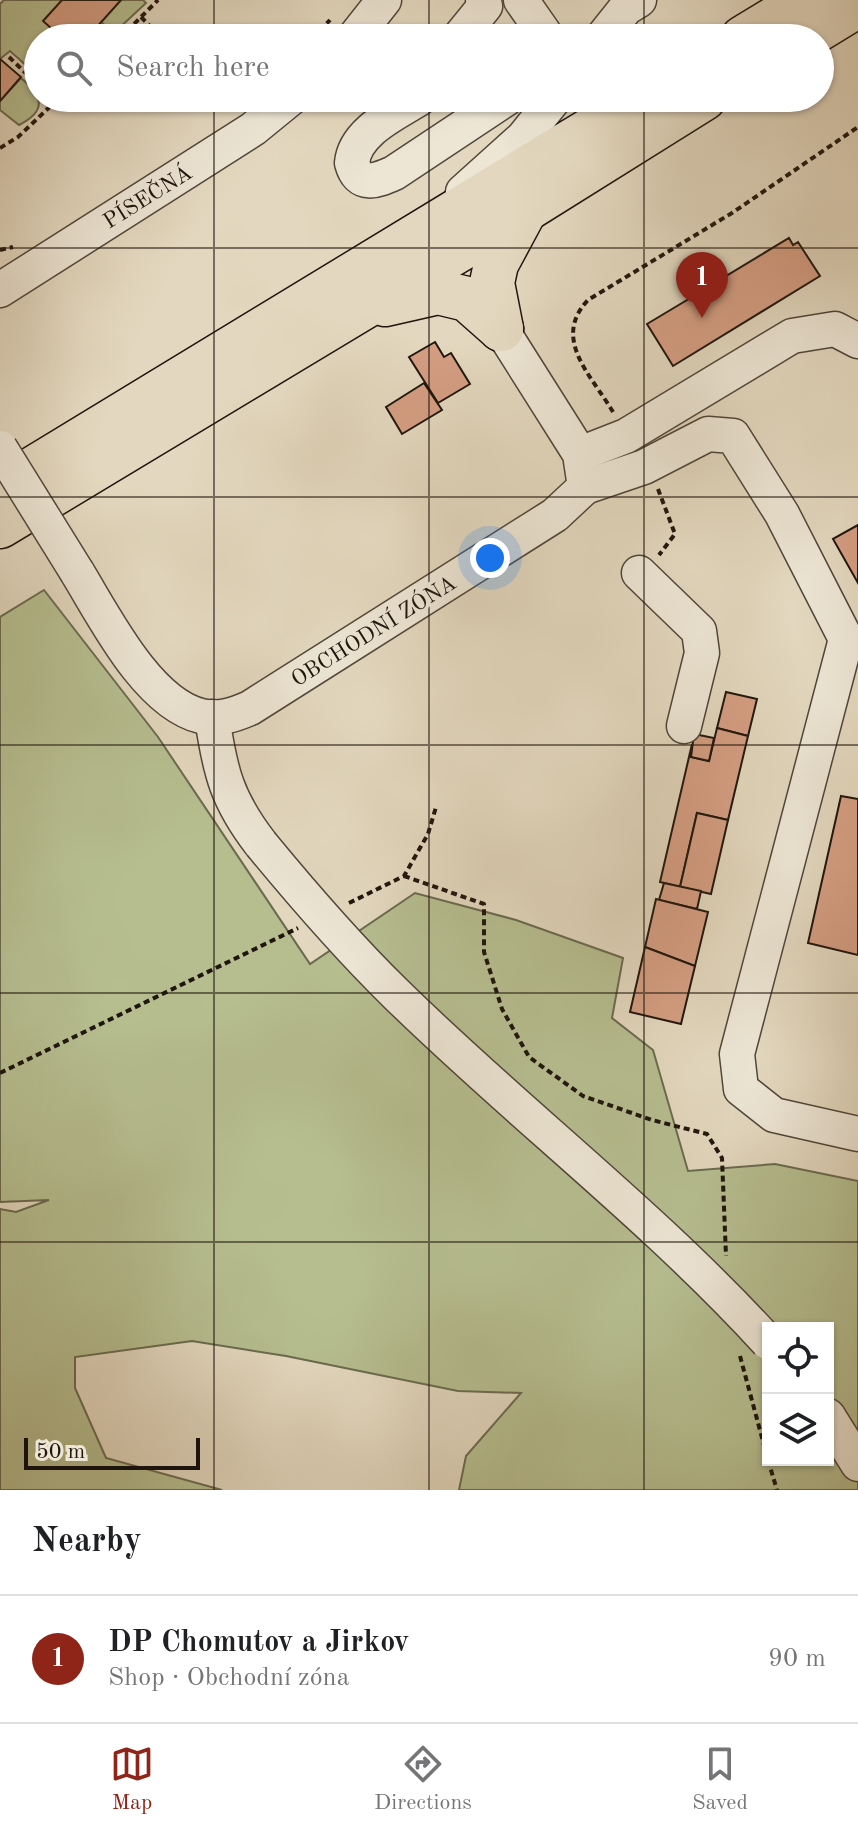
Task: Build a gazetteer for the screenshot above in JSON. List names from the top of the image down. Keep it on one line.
{"streets":{"street":["PÍSEČNÁ","OBCHODNÍ ZÓNA"]},"scale_bar":"50 m","page":{"search":"Search here","pins":"1","scale":"50 m","heading":"Nearby","list":[{"mark":"1","name":"DP Chomutov a Jirkov","note":"Shop · Obchodní zóna","value":"90 m"}],"nav":["Map","Directions","Saved"]}}
